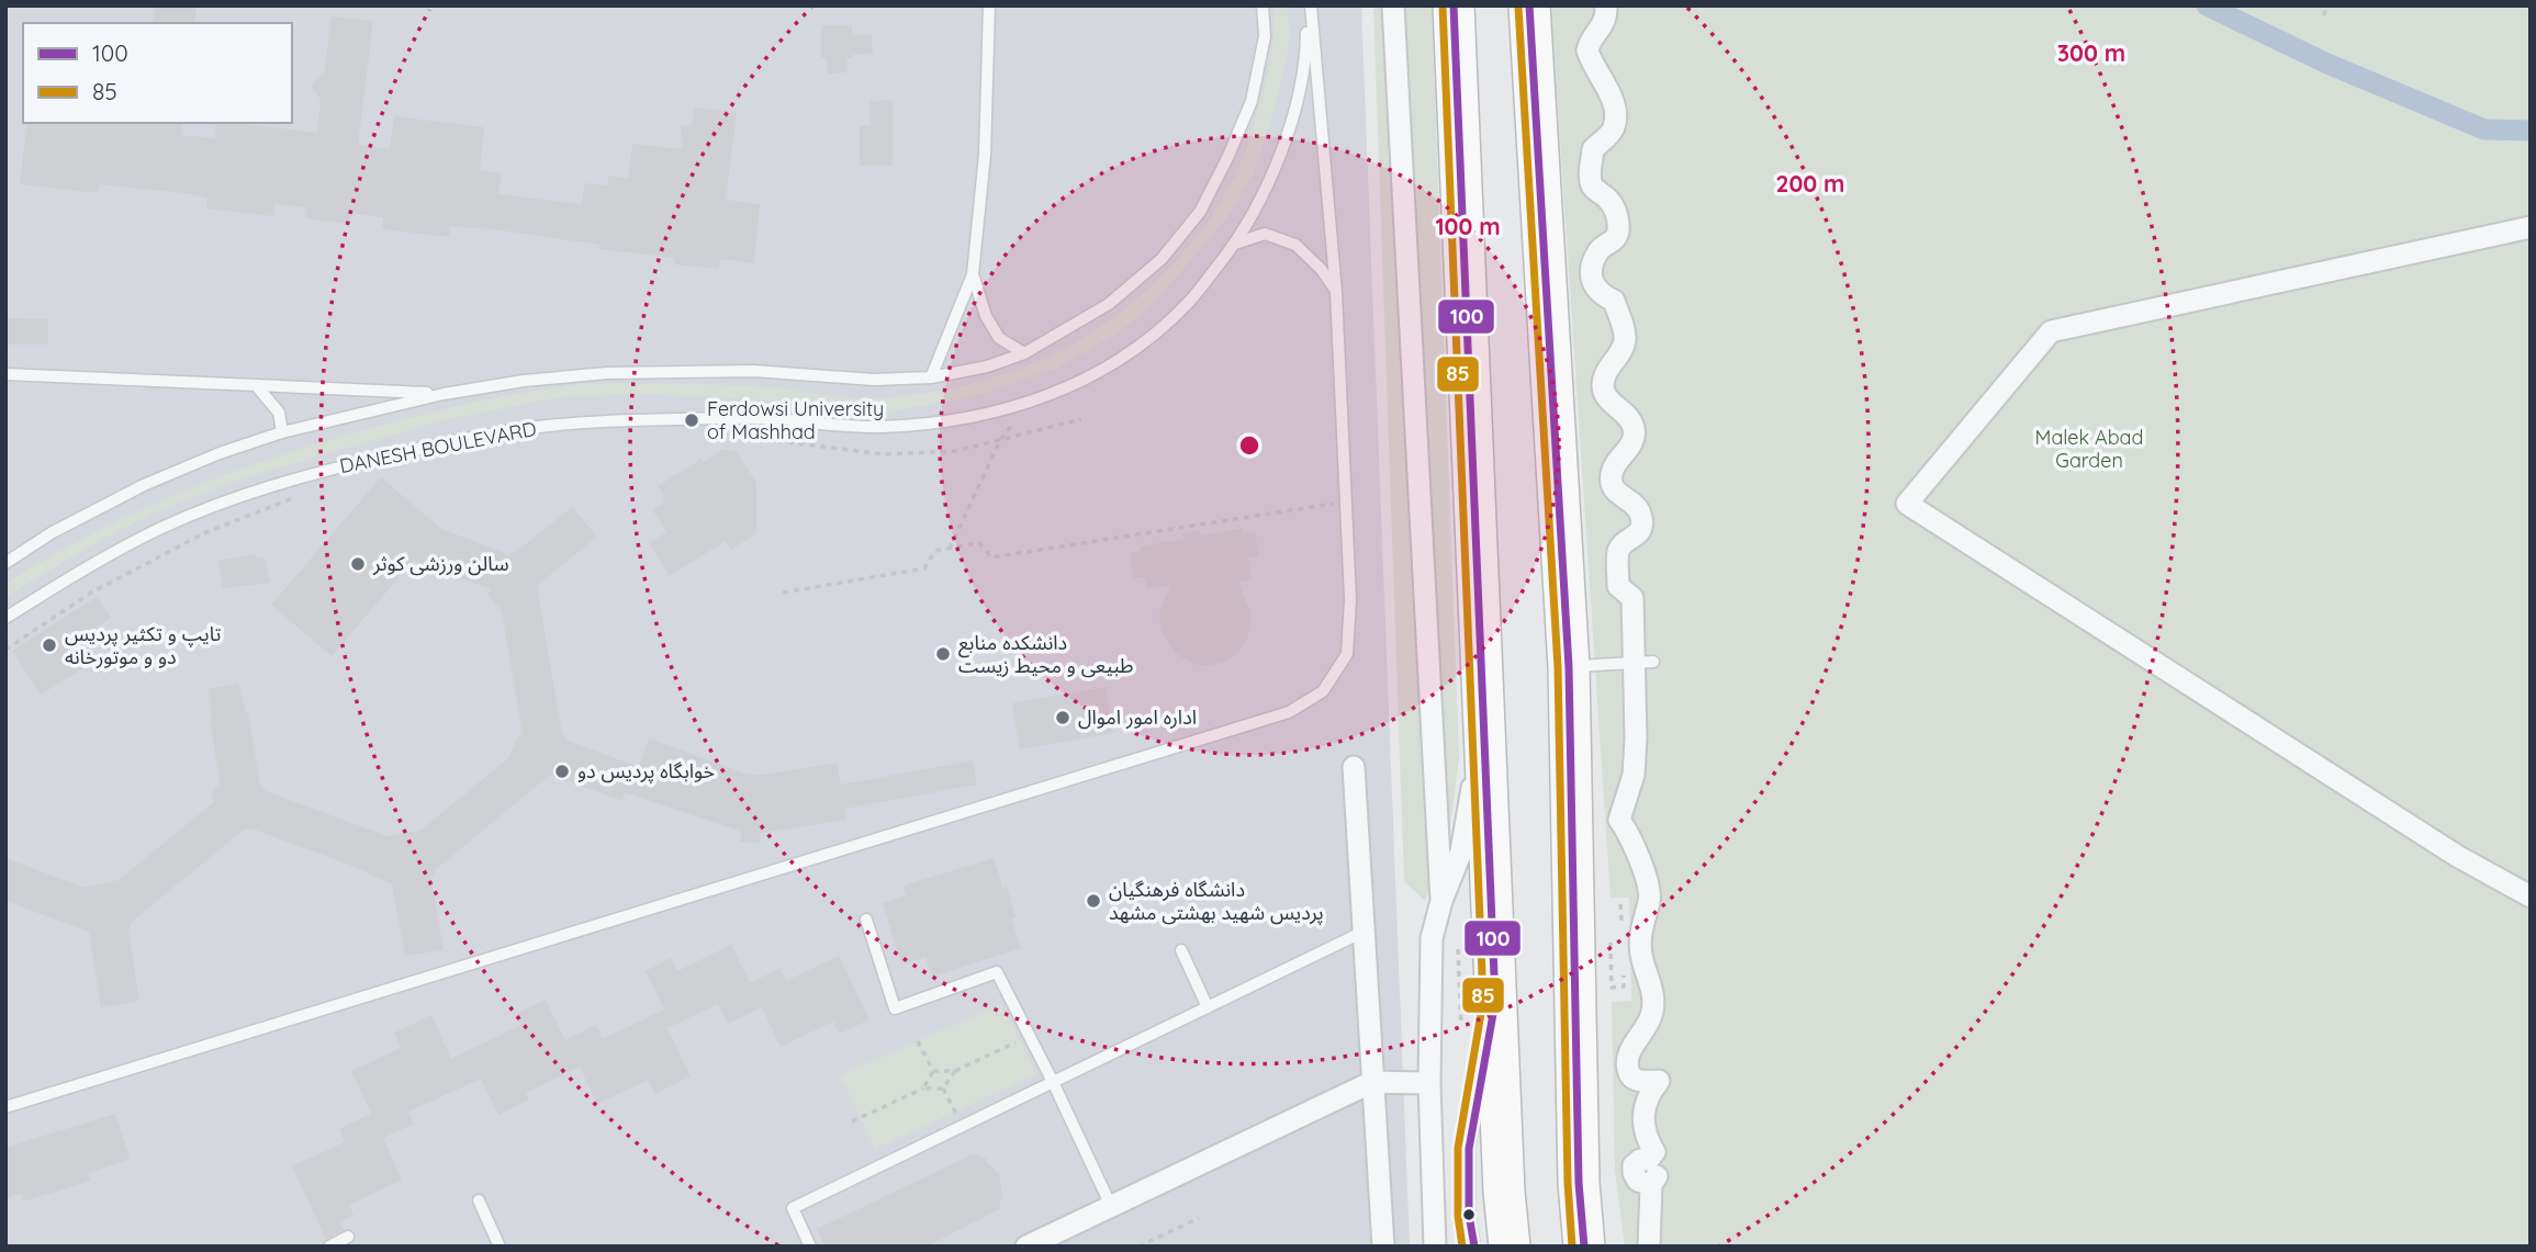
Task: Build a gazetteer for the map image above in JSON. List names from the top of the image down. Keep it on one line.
{"streets":{"lane":["DANESH BOULEVARD"]},"parks":["Malek Abad Garden"],"places":["Ferdowsi University of Mashhad","سالن ورزشی کوثر","تایپ و تکثیر پردیس دو و موتورخانه","دانشکده منابع طبیعی و محیط زیست","اداره امور اموال","خوابگاه پردیس دو","دانشگاه فرهنگیان پردیس شهید بهشتی مشهد"],"lines":["transit line 100","transit line 85"],"legend":["100","85"],"rings":["300 m","200 m","100 m"]}
